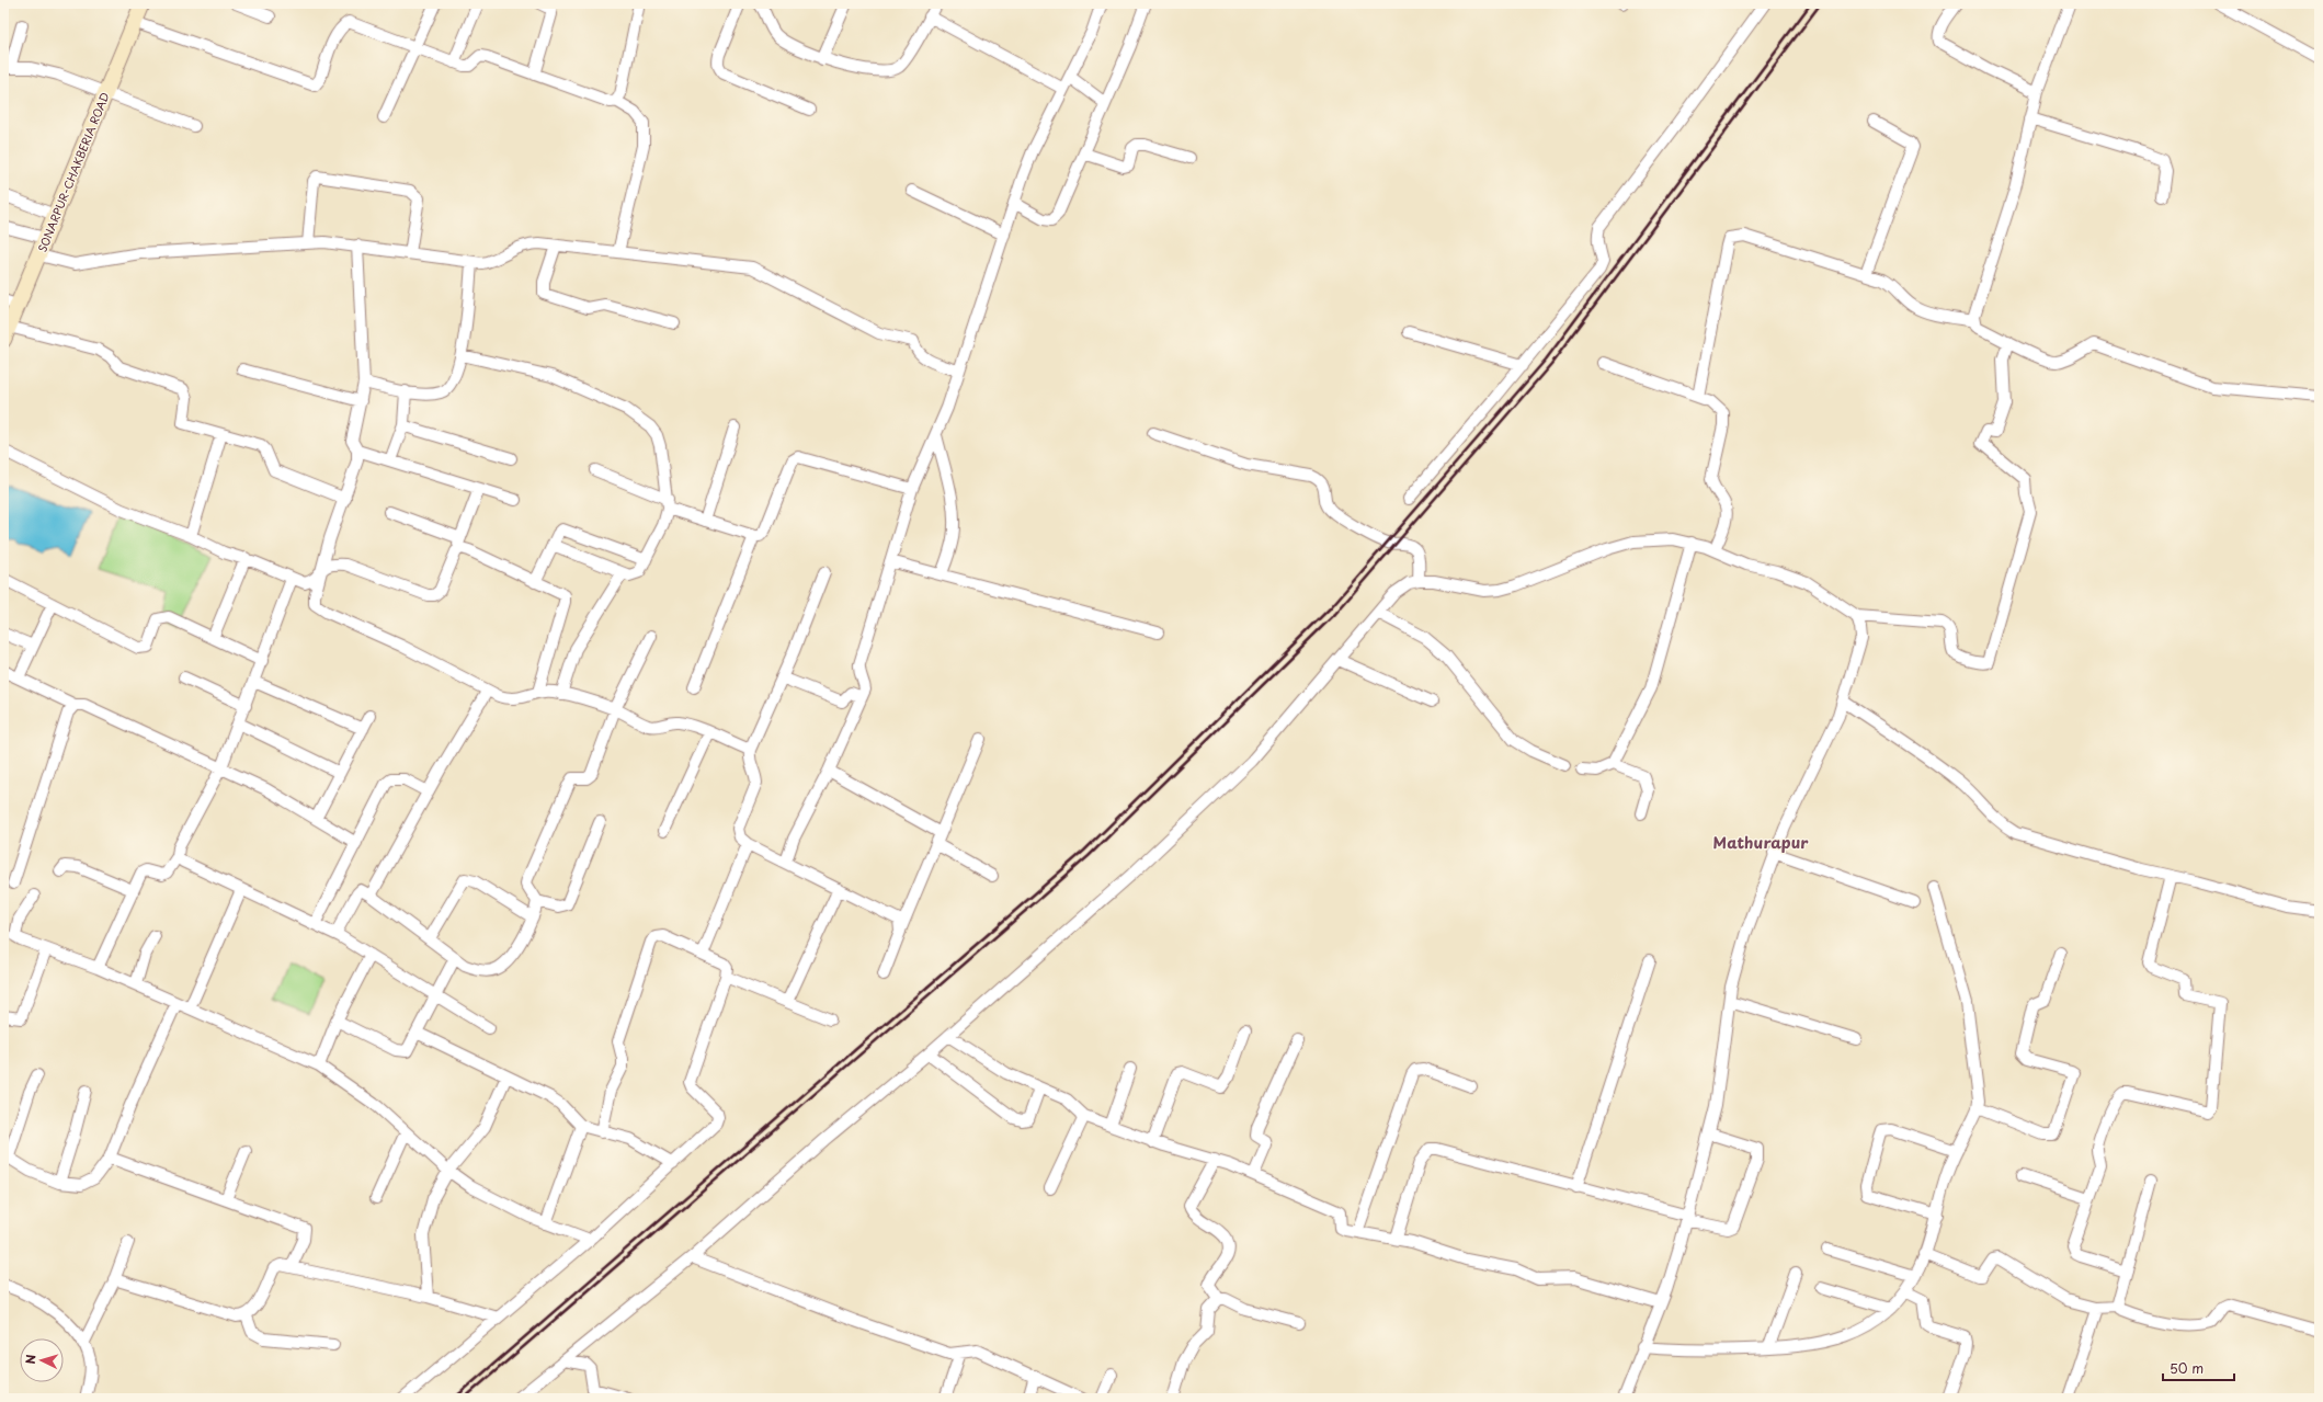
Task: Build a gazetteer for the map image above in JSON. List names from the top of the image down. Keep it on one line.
{"streets":{"main road":["SONARPUR-CHAKBERIA ROAD"]},"districts":["Mathurapur"],"scale_bar":"50 m","north":"left"}
